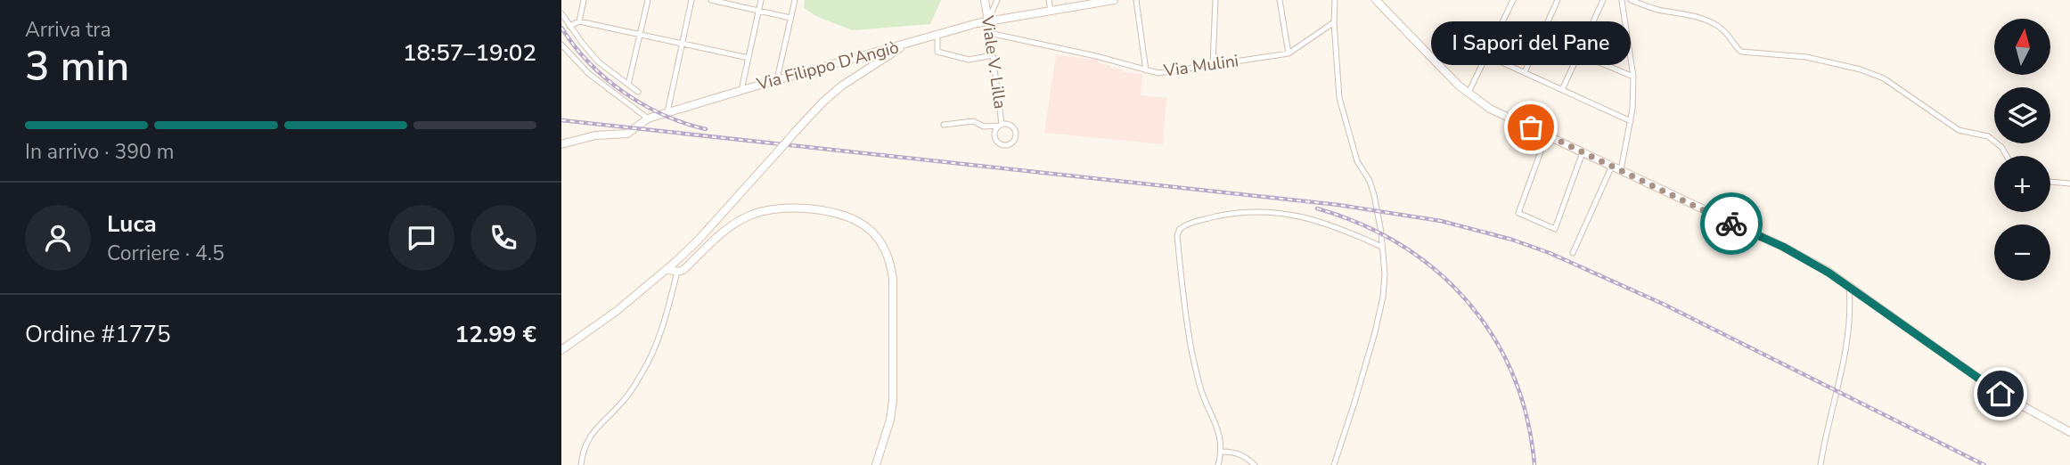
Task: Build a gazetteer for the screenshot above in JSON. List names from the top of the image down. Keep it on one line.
{"streets":{"main road":["Viale V. Lilla","Via Filippo D'Angiò"],"street":["Via Mulini"]},"crossings":[["Viale V. Lilla","Via Filippo D'Angiò"],["Viale V. Lilla","Via Mulini"]],"places":["I Sapori del Pane"],"north":"top","page":{"heading":["3 min","Arriva tra","18:57–19:02"],"panel":["Luca","Corriere · 4.5","Ordine #1775","12.99 €"],"map_buttons":["+","−"],"bubble":"I Sapori del Pane","bar":"In arrivo · 390 m"}}
